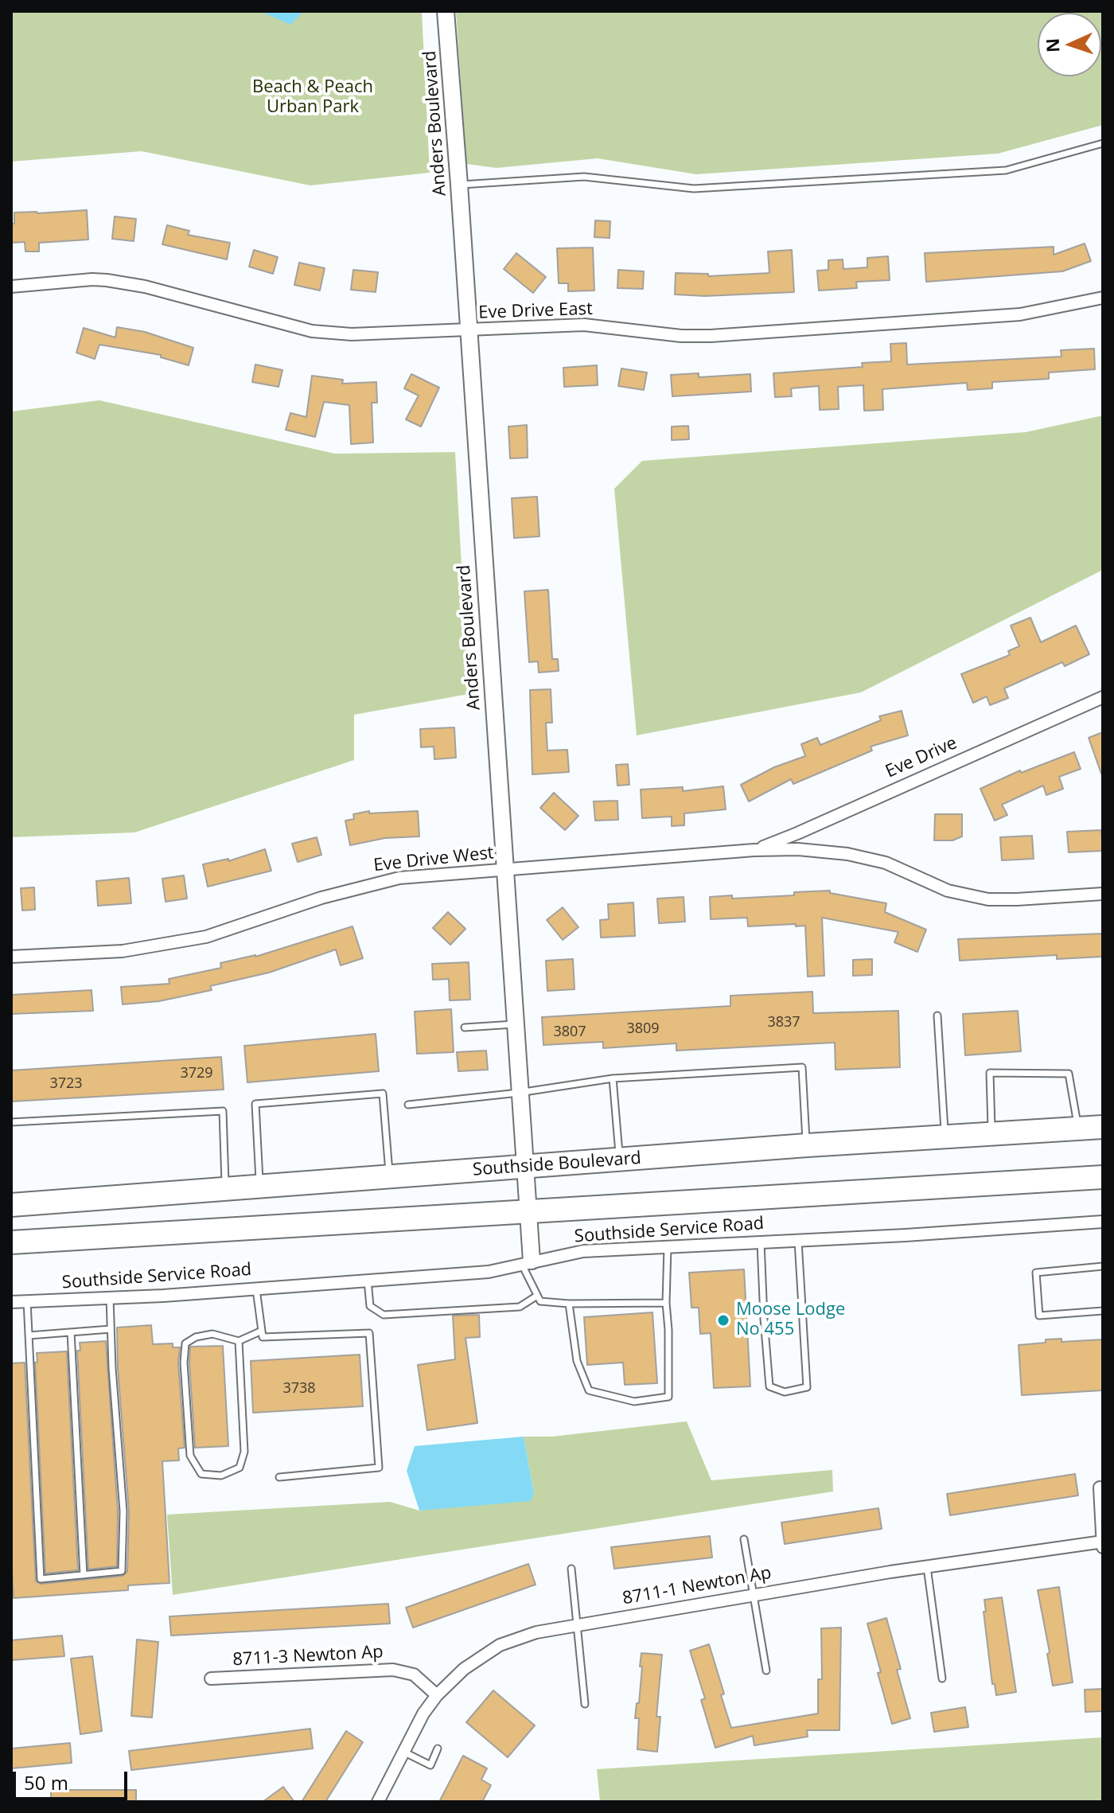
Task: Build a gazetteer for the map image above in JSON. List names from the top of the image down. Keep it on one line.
{"streets":{"highway":["Southside Boulevard"],"street":["Anders Boulevard","Eve Drive East","Eve Drive","Eve Drive West","Southside Service Road","8711-1 Newton Ap","8711-3 Newton Ap"]},"crossings":[["Anders Boulevard","Eve Drive East"],["Anders Boulevard","Eve Drive West"],["Anders Boulevard","Southside Boulevard"],["Anders Boulevard","Southside Service Road"],["Eve Drive","Eve Drive West"],["8711-1 Newton Ap","8711-3 Newton Ap"]],"parks":["Beach & Peach Urban Park"],"places":["Moose Lodge No 455"],"house_numbers":["3837","3809","3807","3729","3723","3738"],"scale_bar":"50 m","north":"left"}
